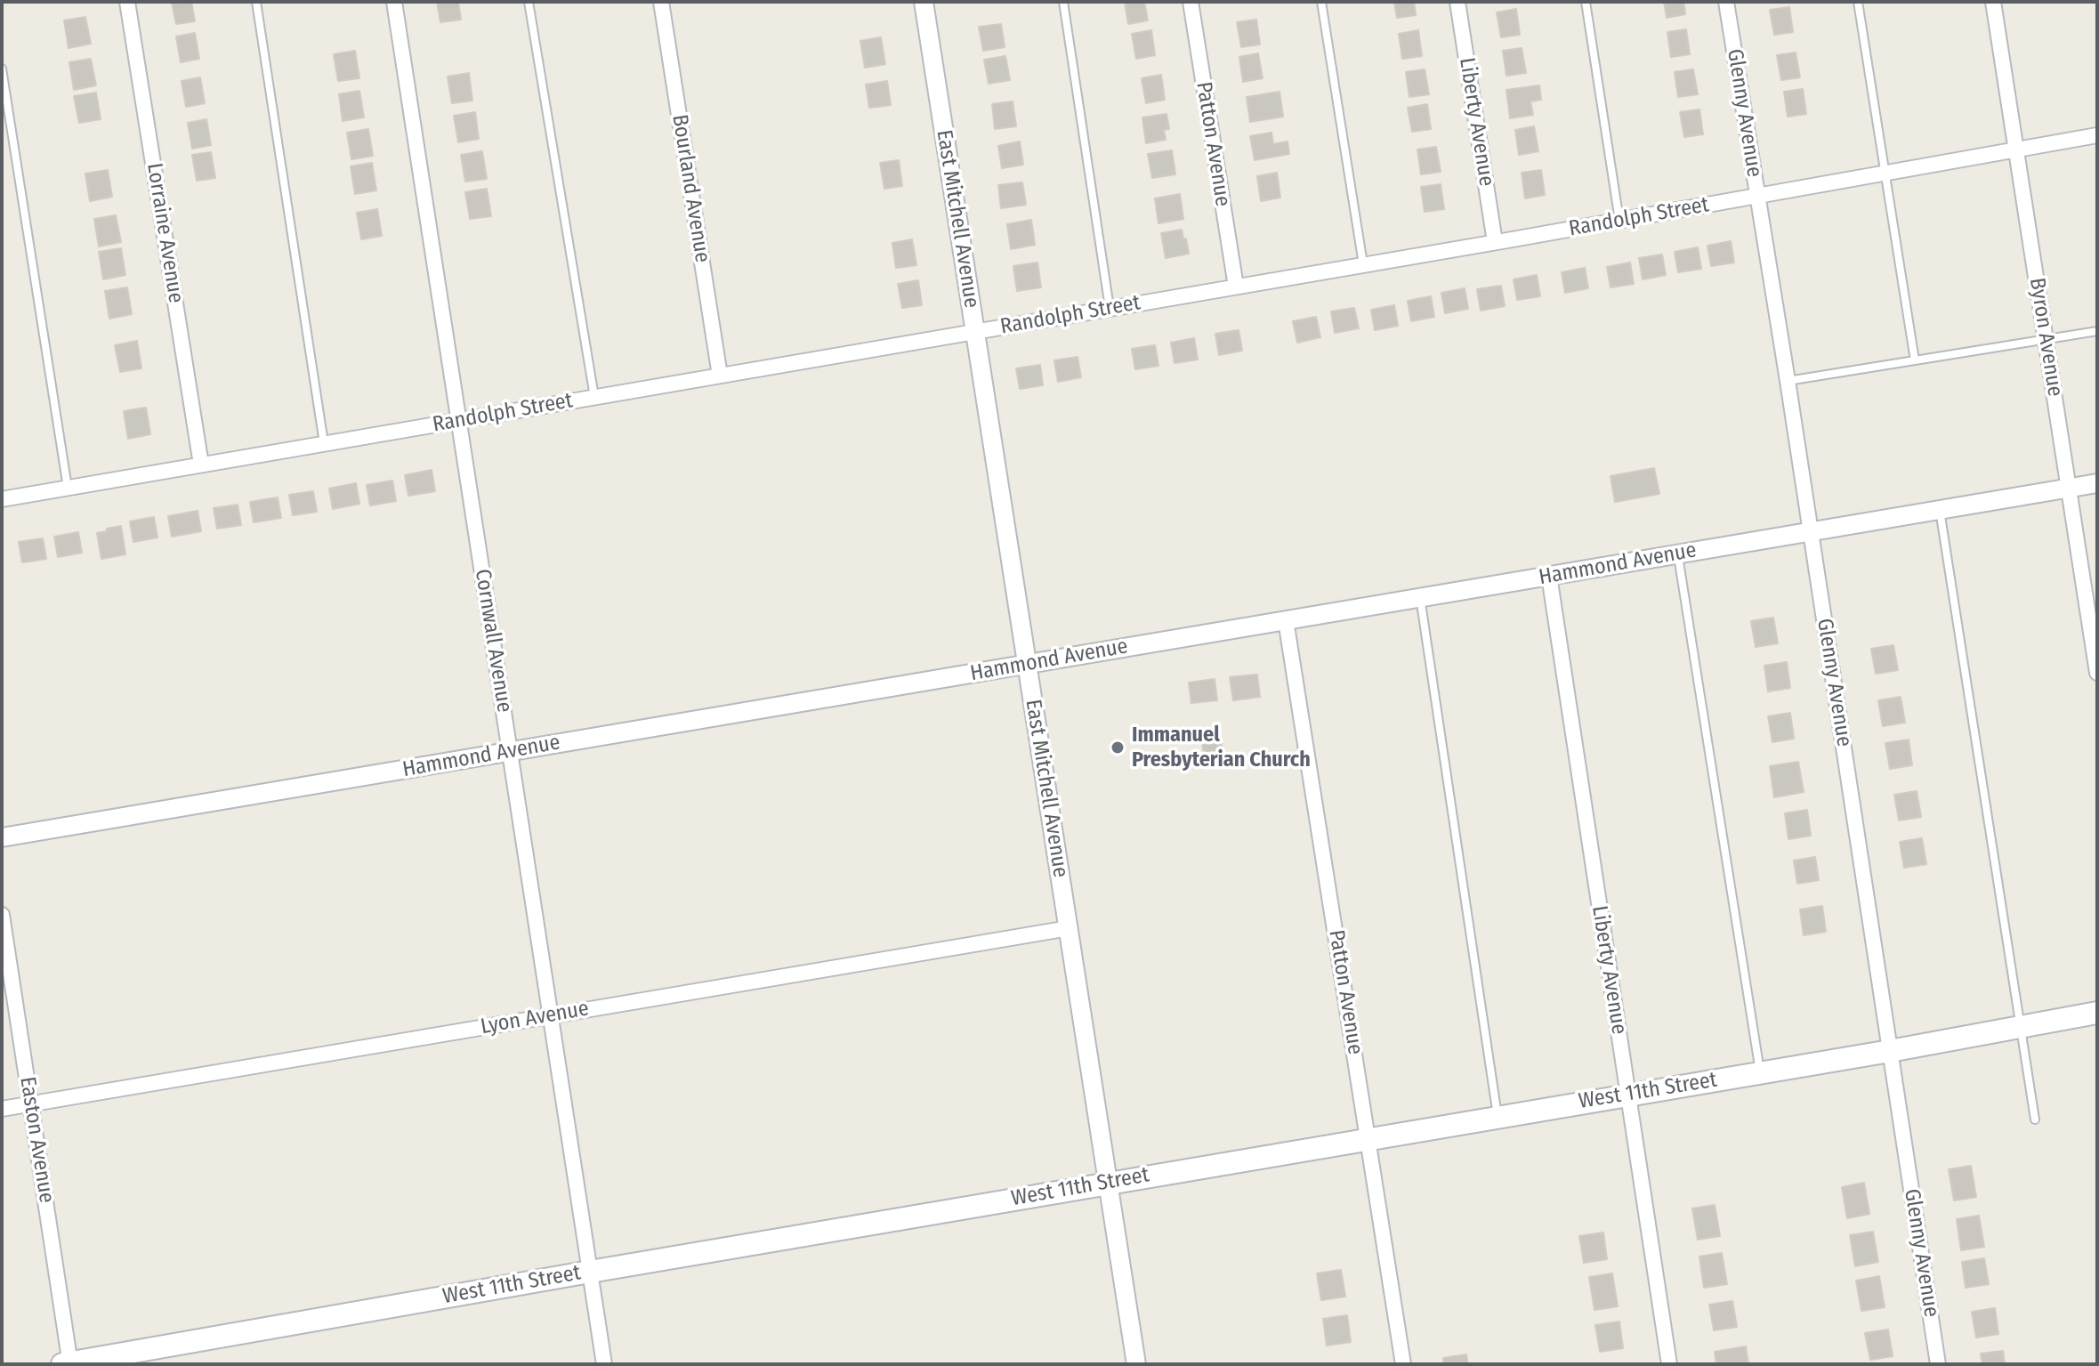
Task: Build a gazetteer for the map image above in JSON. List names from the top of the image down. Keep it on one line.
{"streets":{"main road":["West 11th Street"],"street":["Glenny Avenue","Liberty Avenue","Patton Avenue","Bourland Avenue","Randolph Street","East Mitchell Avenue","Lorraine Avenue","Byron Avenue","Hammond Avenue","Cornwall Avenue","Lyon Avenue","Easton Avenue"]},"crossings":[["Glenny Avenue","Randolph Street"],["Glenny Avenue","Hammond Avenue"],["Glenny Avenue","West 11th Street"],["Liberty Avenue","Randolph Street"],["Liberty Avenue","Hammond Avenue"],["Liberty Avenue","West 11th Street"],["Patton Avenue","Randolph Street"],["Patton Avenue","Hammond Avenue"],["Patton Avenue","West 11th Street"],["Bourland Avenue","Randolph Street"],["Randolph Street","East Mitchell Avenue"],["Randolph Street","Lorraine Avenue"],["Randolph Street","Byron Avenue"],["Randolph Street","Cornwall Avenue"],["East Mitchell Avenue","Hammond Avenue"],["East Mitchell Avenue","Lyon Avenue"],["East Mitchell Avenue","West 11th Street"],["Byron Avenue","Hammond Avenue"],["Hammond Avenue","Cornwall Avenue"],["Cornwall Avenue","Lyon Avenue"],["Cornwall Avenue","West 11th Street"],["Lyon Avenue","Easton Avenue"],["West 11th Street","Easton Avenue"]],"places":["Immanuel Presbyterian Church"]}
